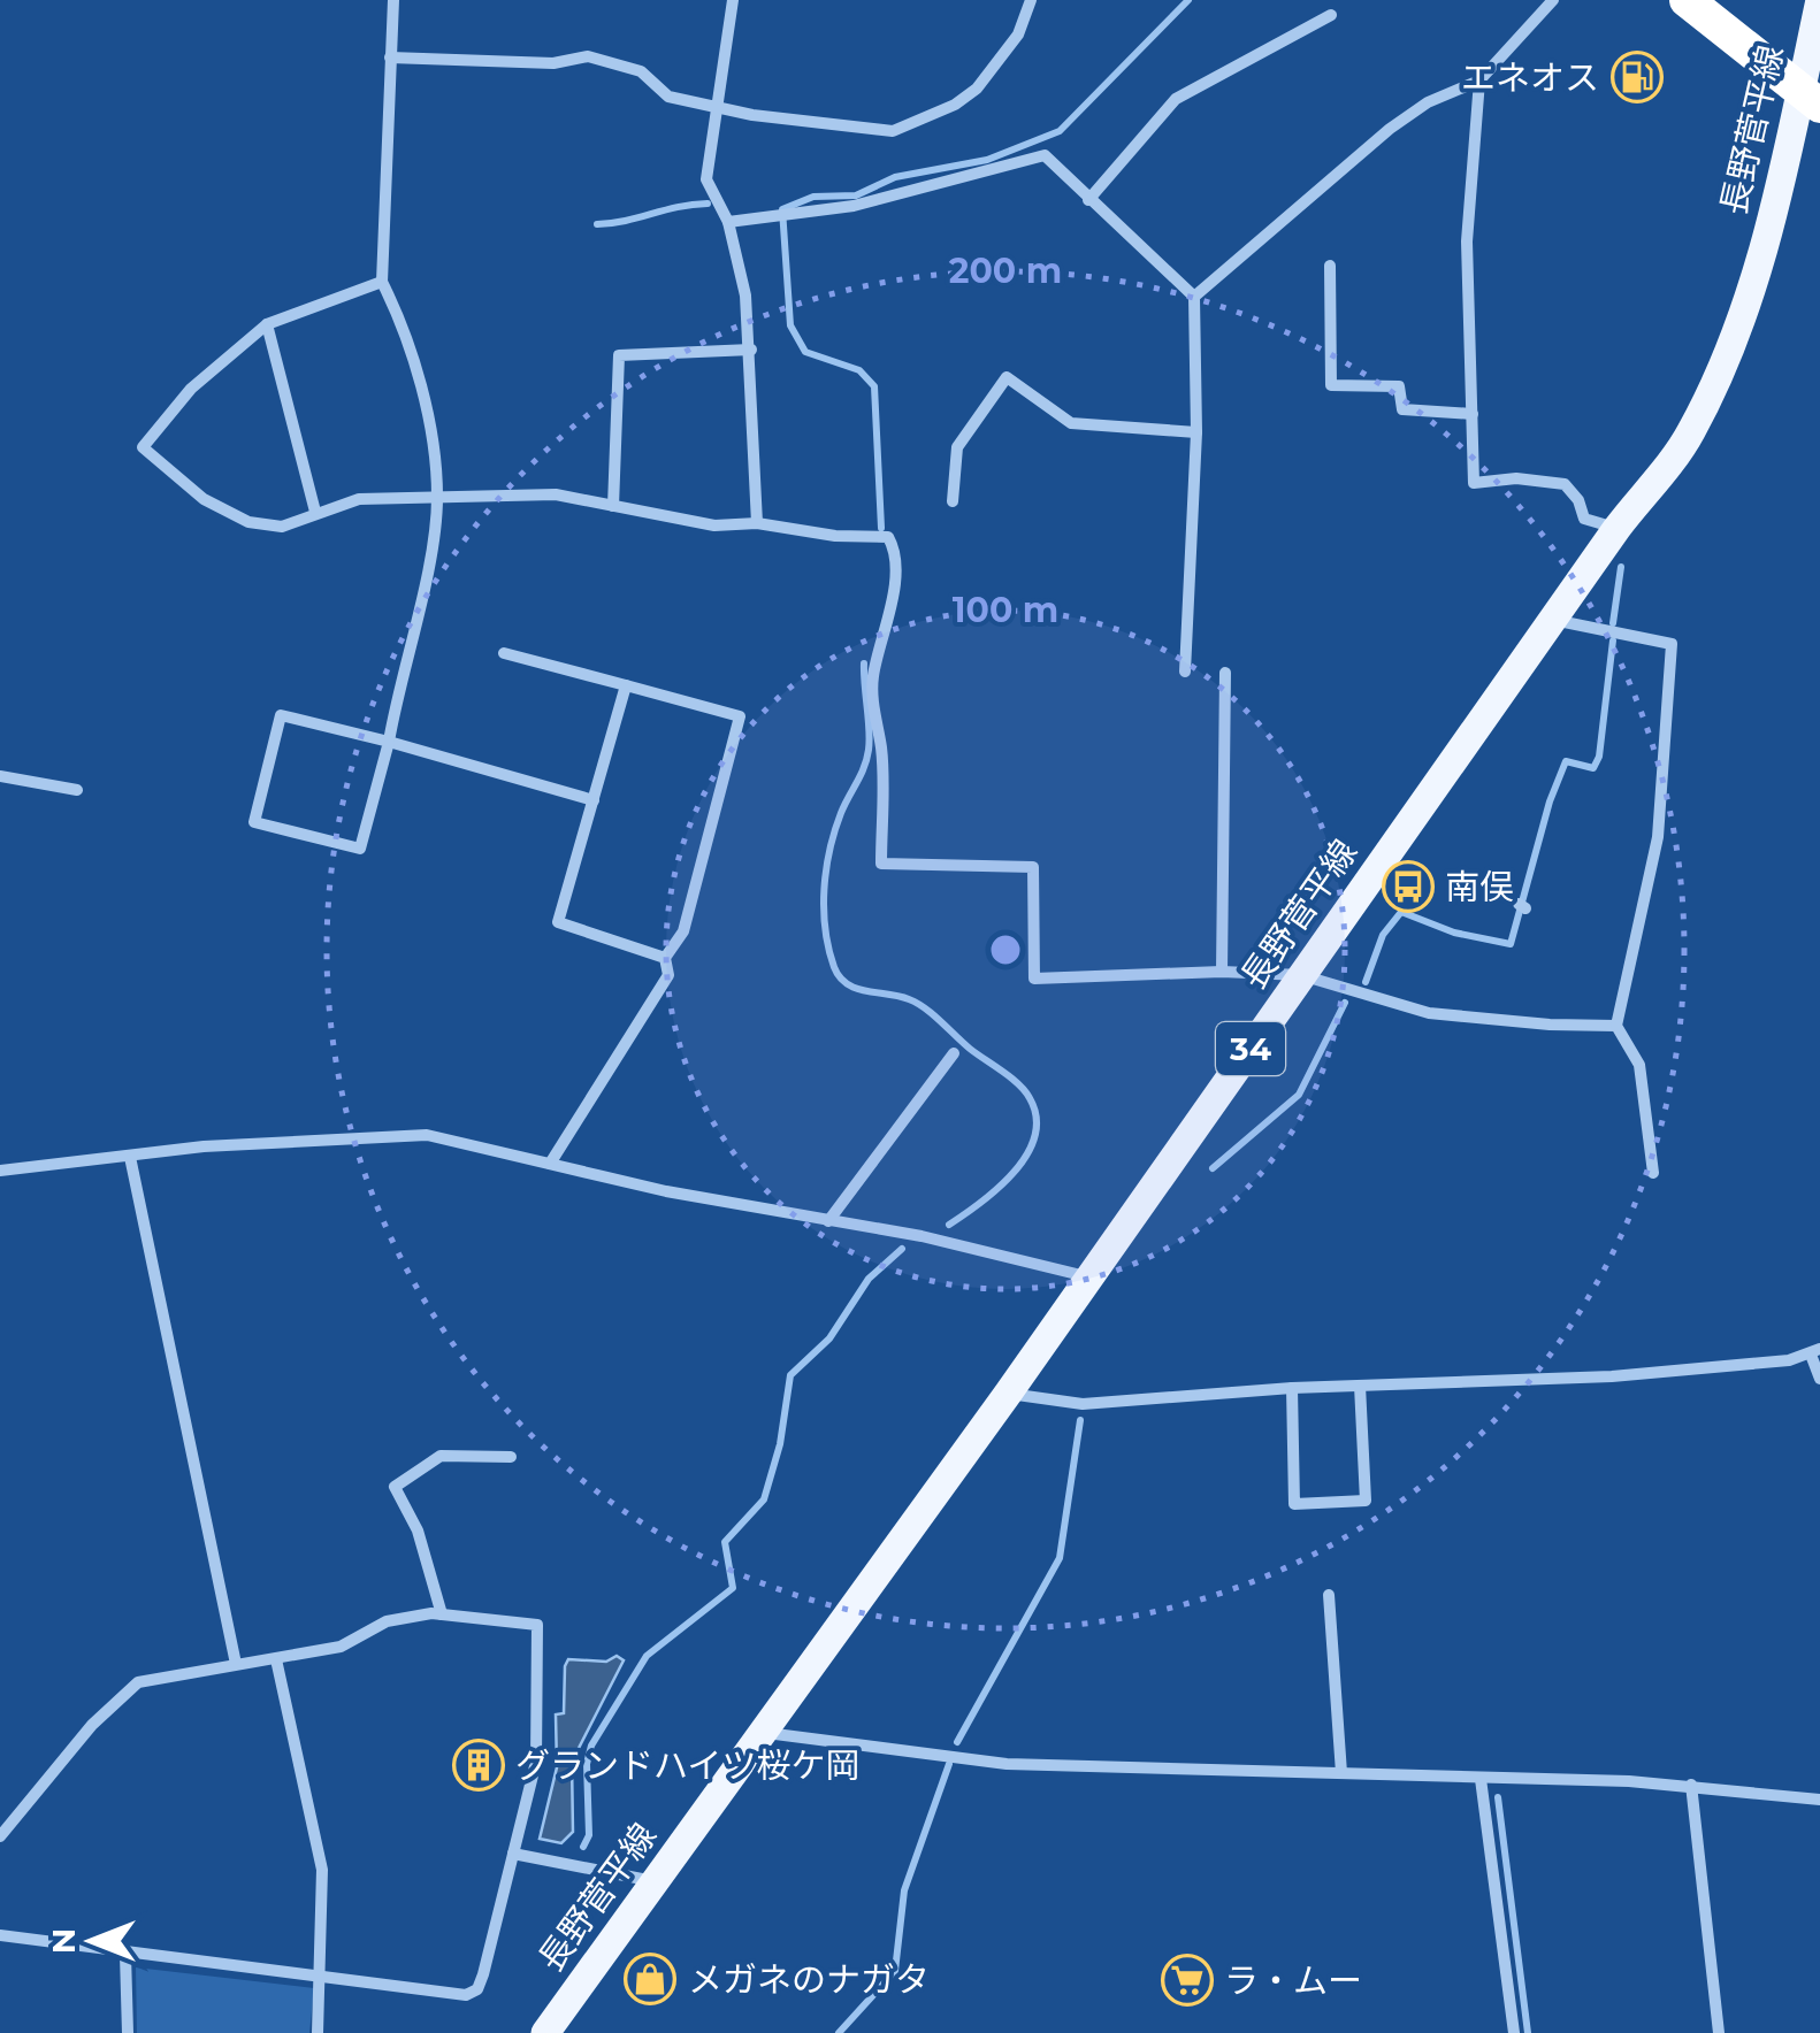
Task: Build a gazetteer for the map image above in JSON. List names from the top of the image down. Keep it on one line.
{"streets":{"main road":["長野菅平線","34"]},"places":{"fuel station":["エネオス"],"bus stop":["南俣"],"building":["グランドハイツ桜ケ岡"],"shop":["メガネのナガタ"],"supermarket":["ラ・ムー"]},"north":"left","rings":["200 m","100 m"]}
